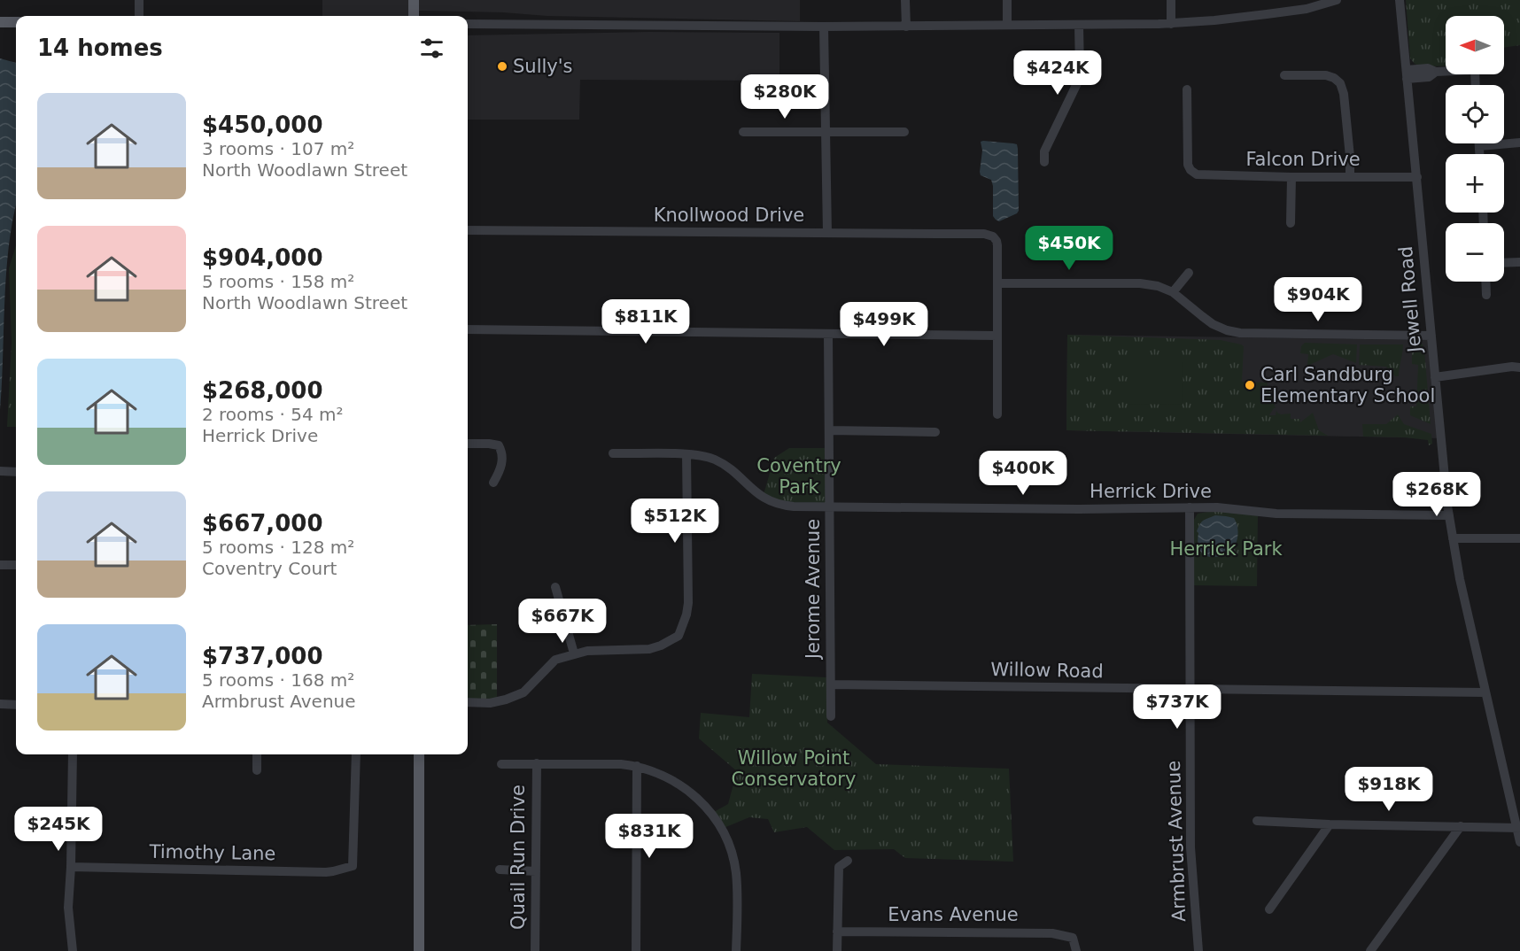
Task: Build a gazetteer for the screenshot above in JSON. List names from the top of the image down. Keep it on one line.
{"streets":{"street":["Falcon Drive","Knollwood Drive","Jewell Road","Herrick Drive","Jerome Avenue","Willow Road","Armbrust Avenue","Timothy Lane","Quail Run Drive","Evans Avenue"]},"crossings":[["Falcon Drive","Jewell Road"],["Jewell Road","Herrick Drive"],["Jewell Road","Willow Road"],["Herrick Drive","Jerome Avenue"],["Herrick Drive","Armbrust Avenue"],["Jerome Avenue","Willow Road"],["Willow Road","Armbrust Avenue"]],"parks":["Coventry Park","Herrick Park","Willow Point Conservatory"],"places":["Sully's","Carl Sandburg Elementary School"],"north":"left","page":{"map_buttons":["+","−"],"heading":"14 homes","price":["$424K","$280K","$450K","$904K","$811K","$499K","$400K","$268K","$512K","$667K","$737K","$918K","$245K","$831K"],"list":[{"name":"$450,000","note":"3 rooms · 107 m² · North Woodlawn Street"},{"name":"$904,000","note":"5 rooms · 158 m² · North Woodlawn Street"},{"name":"$268,000","note":"2 rooms · 54 m² · Herrick Drive"},{"name":"$667,000","note":"5 rooms · 128 m² · Coventry Court"},{"name":"$737,000","note":"5 rooms · 168 m² · Armbrust Avenue"}]}}
